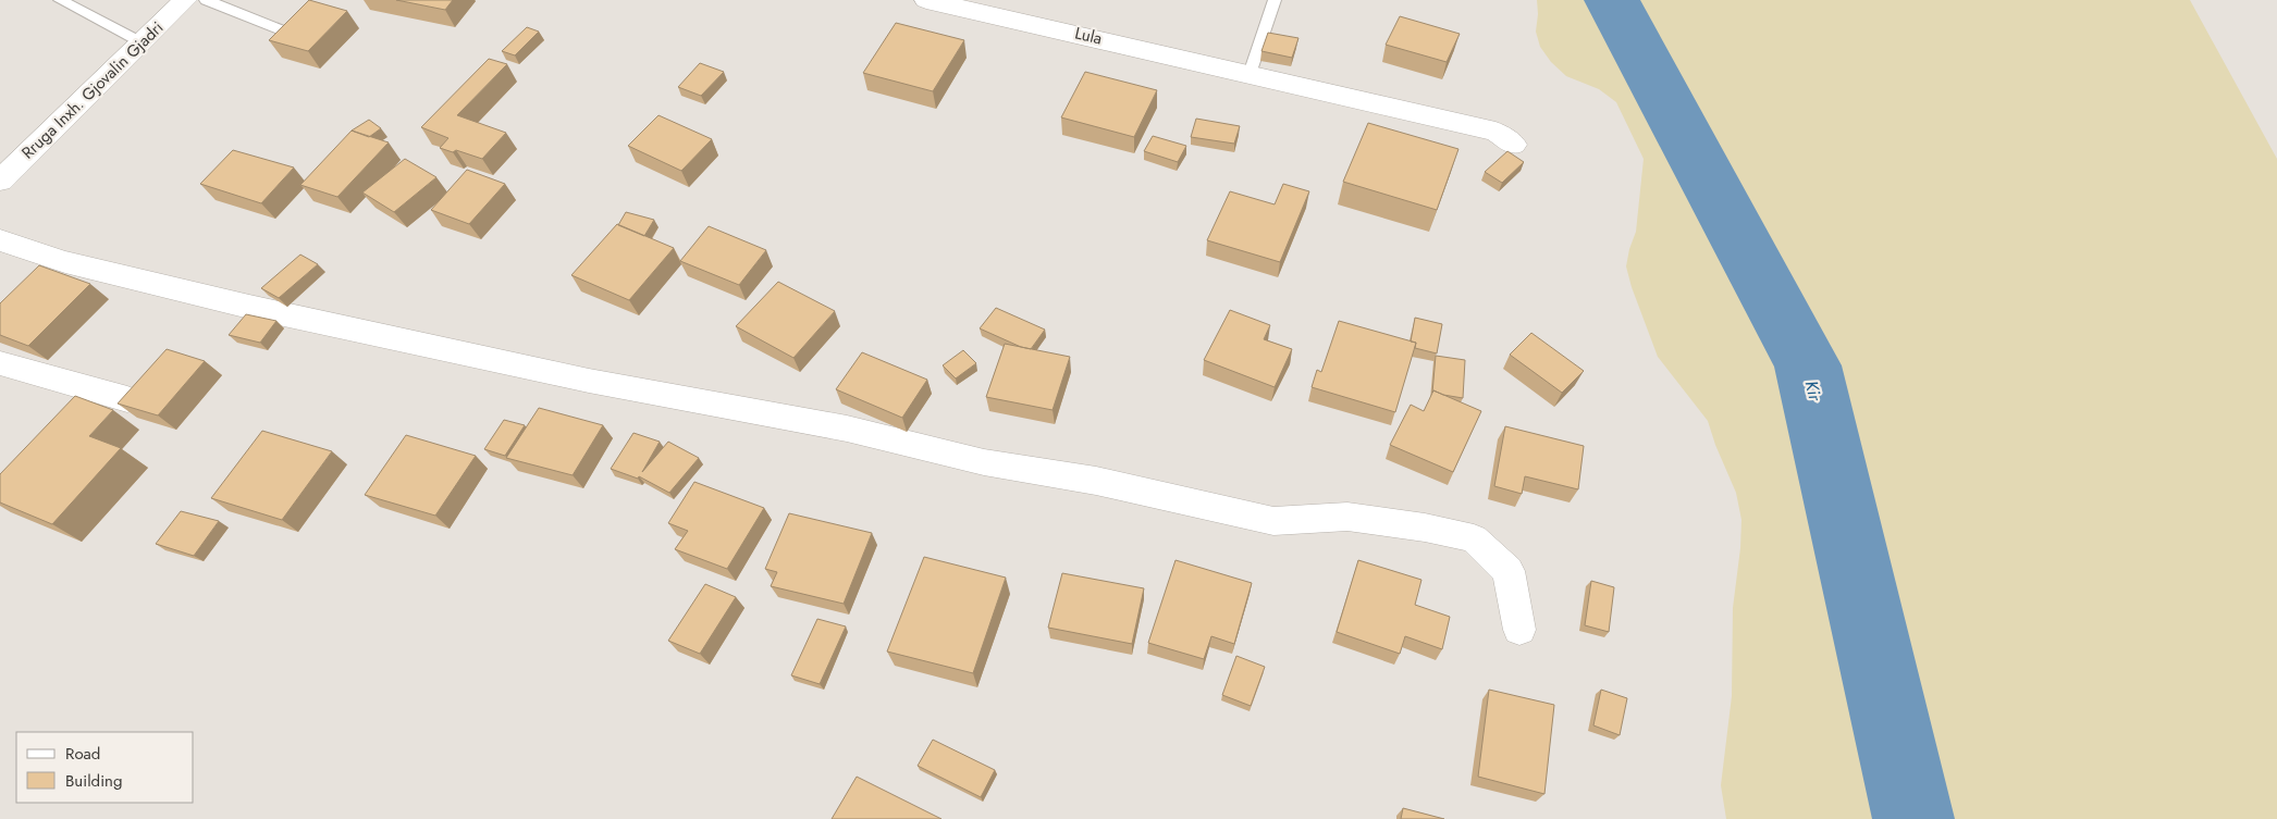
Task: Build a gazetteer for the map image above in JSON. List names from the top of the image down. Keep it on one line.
{"streets":{"street":["Lula","Rruga Inxh. Gjovalin Gjadri"]},"water":["Kir"],"legend":["Road","Building"]}
